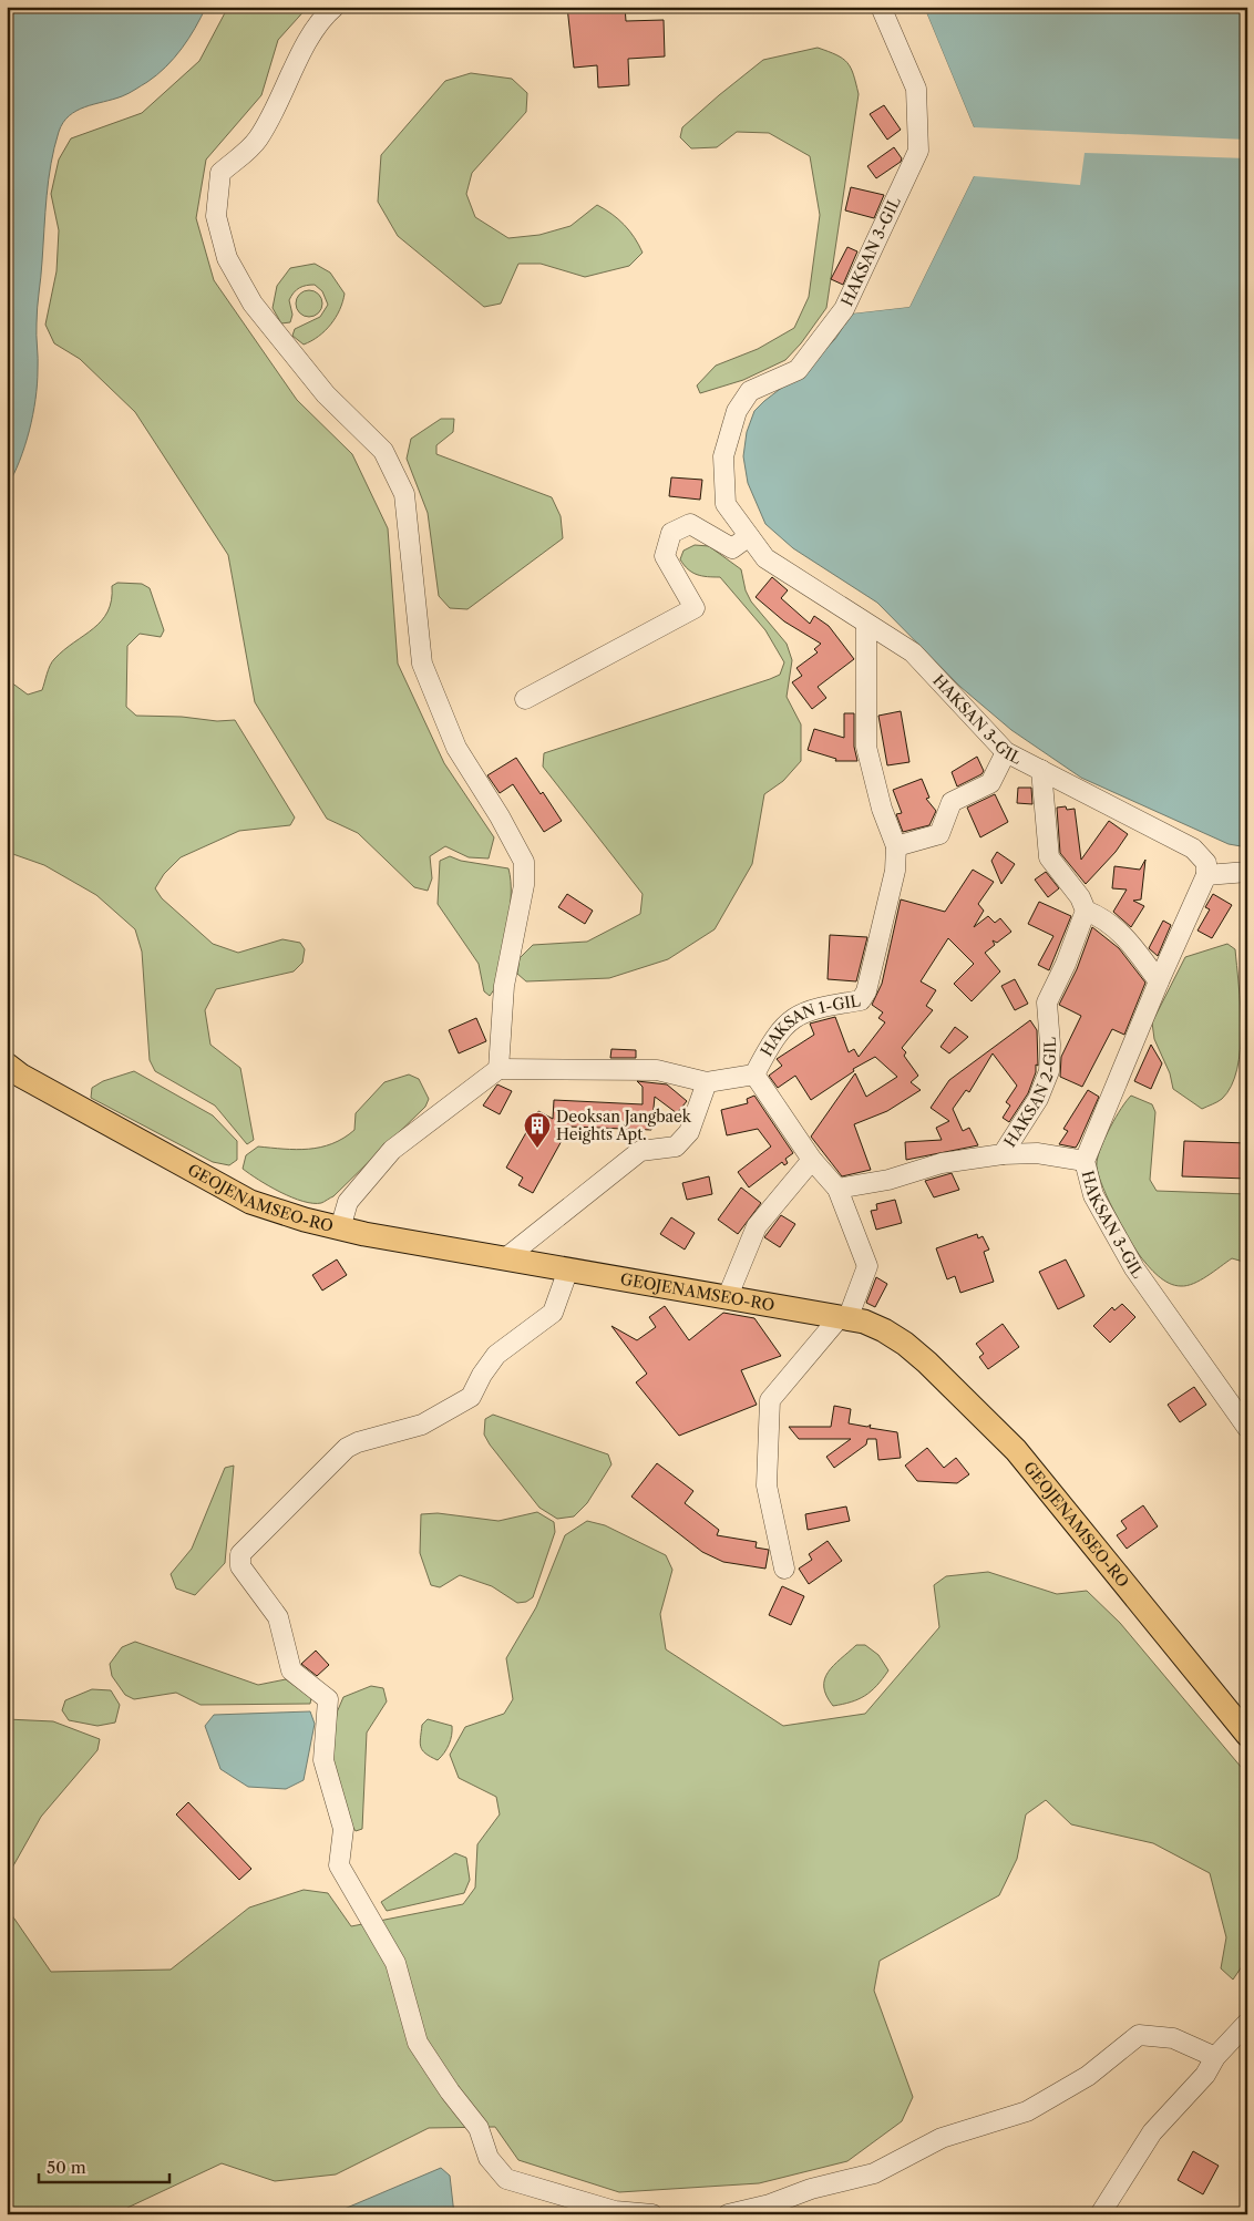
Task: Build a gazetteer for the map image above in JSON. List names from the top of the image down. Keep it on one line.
{"streets":{"main road":["GEOJENAMSEO-RO"],"street":["HAKSAN 3-GIL","HAKSAN 1-GIL","HAKSAN 2-GIL"]},"crossings":[["HAKSAN 3-GIL","HAKSAN 1-GIL"]],"places":{"building":["Deoksan Jangbaek Heights Apt."]},"scale_bar":"50 m"}
